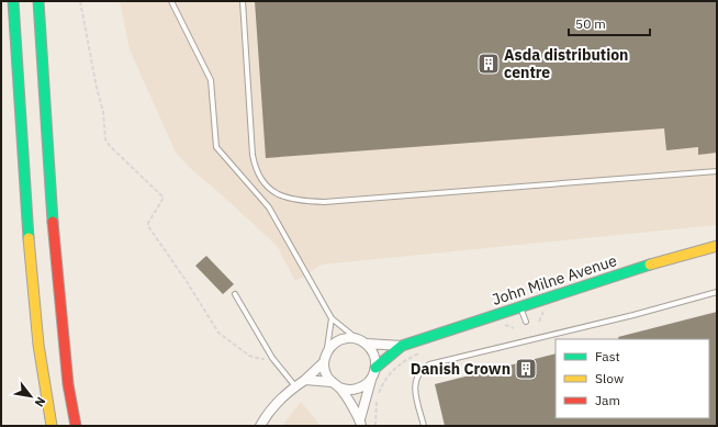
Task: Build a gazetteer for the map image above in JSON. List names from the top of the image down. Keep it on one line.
{"streets":{"main road":["John Milne Avenue"]},"places":{"building":["Asda distribution centre","Danish Crown"]},"legend":["Fast","Slow","Jam"],"scale_bar":"50 m","north":"bottom right"}
